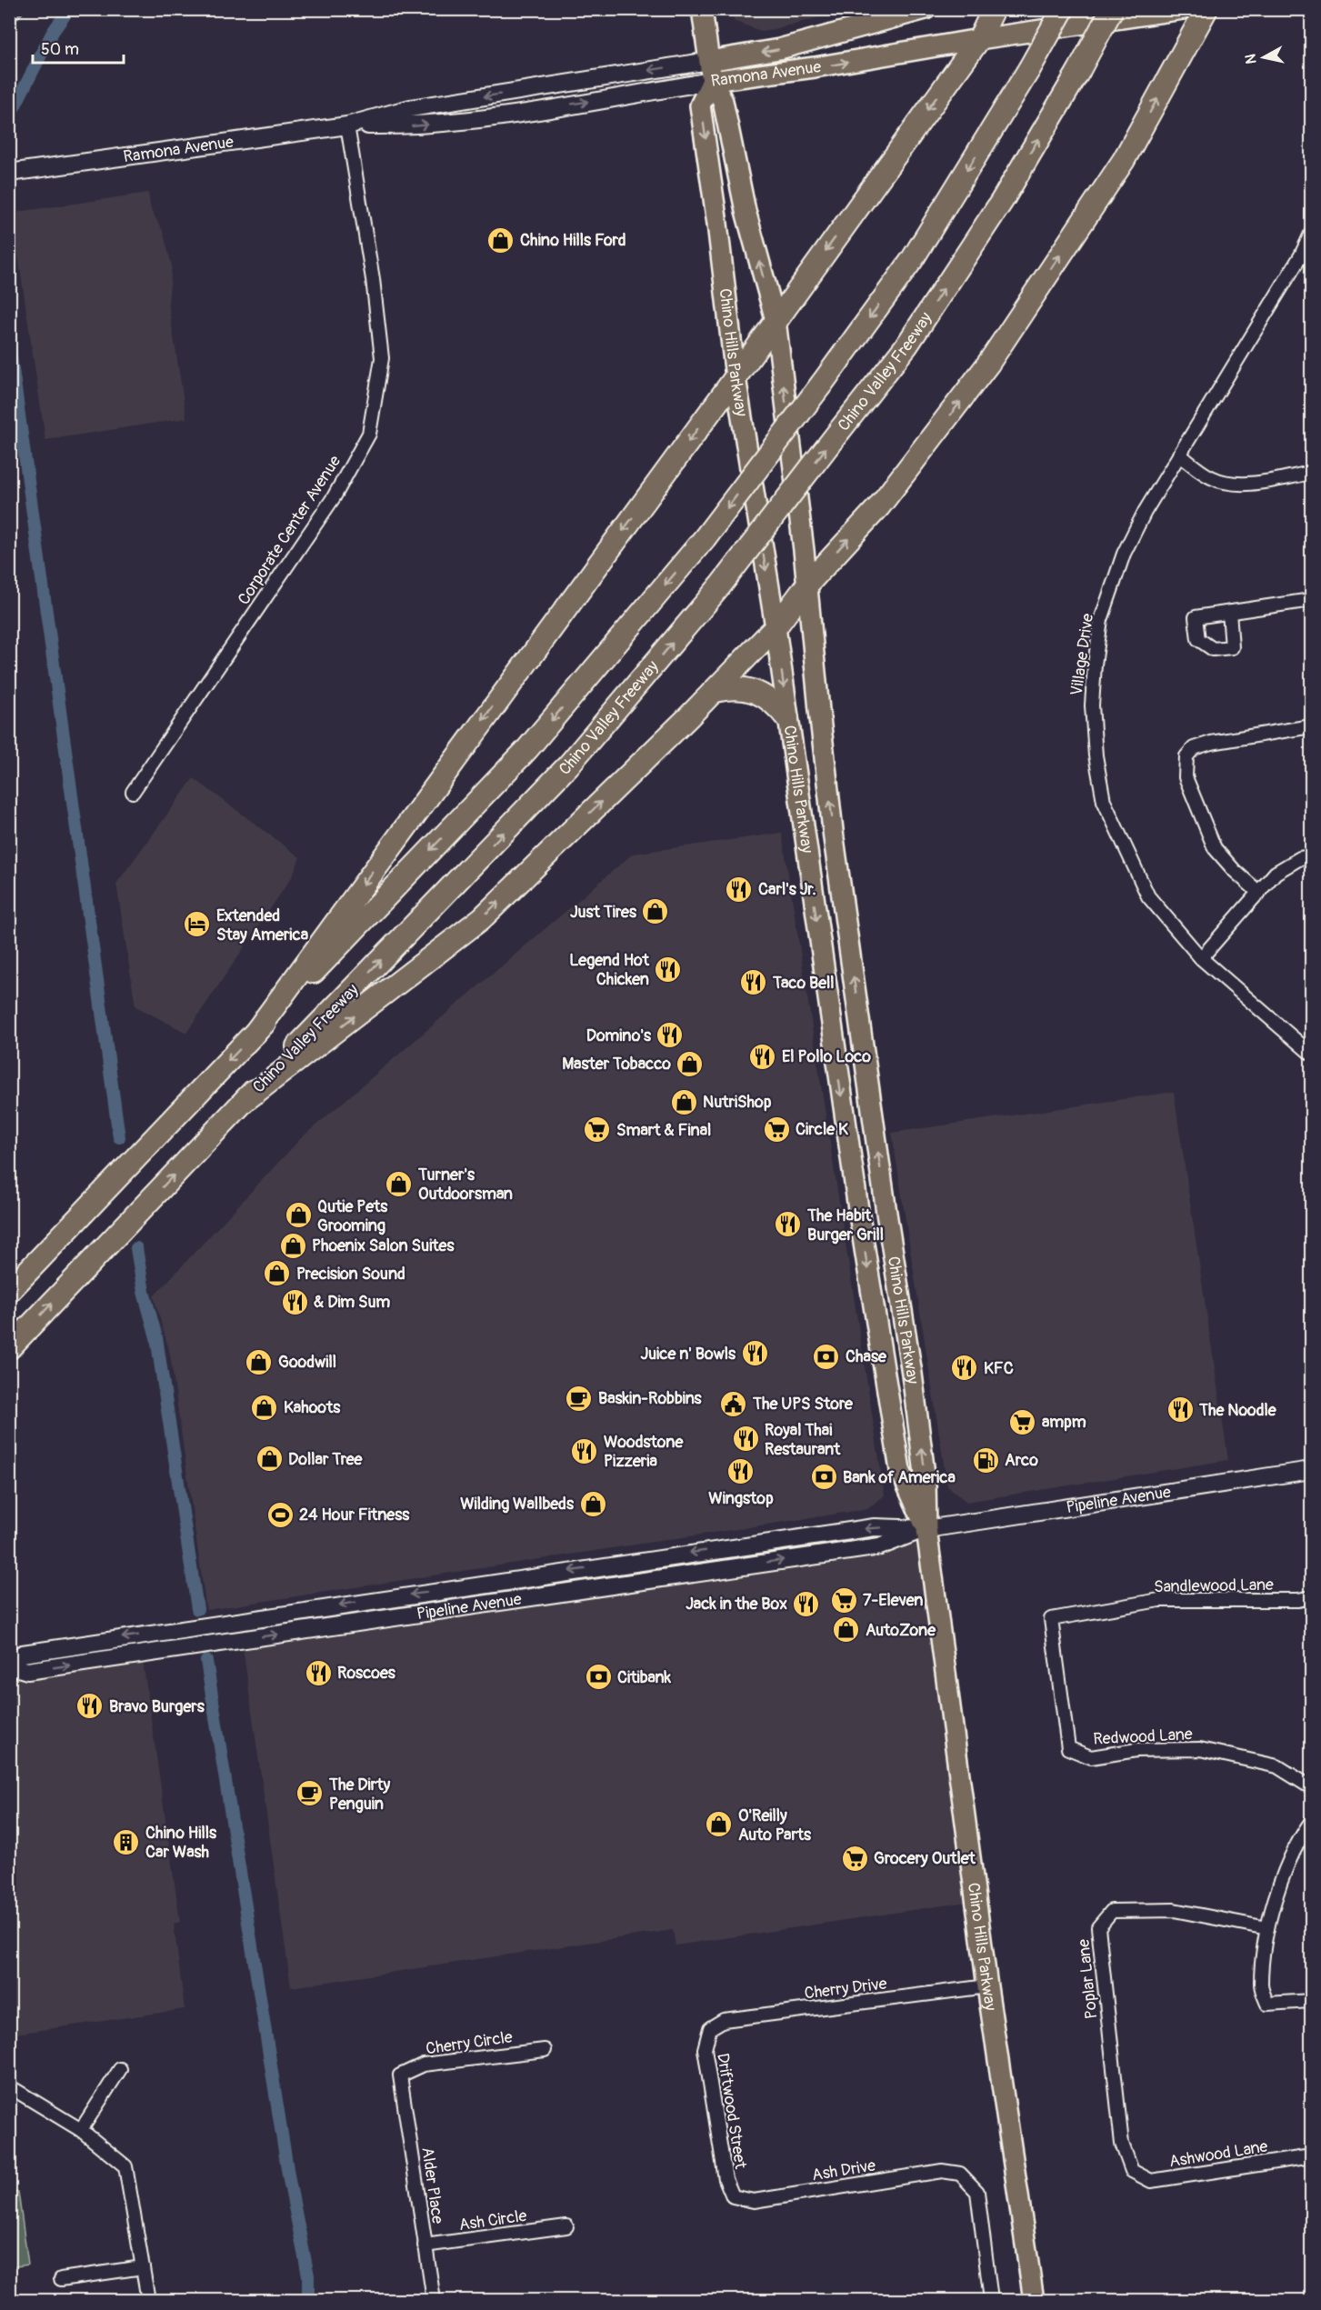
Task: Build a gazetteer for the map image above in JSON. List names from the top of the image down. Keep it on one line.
{"streets":{"highway":["Chino Valley Freeway"],"main road":["Ramona Avenue","Chino Hills Parkway","Pipeline Avenue"],"street":["Corporate Center Avenue","Village Drive","Sandlewood Lane","Redwood Lane","Poplar Lane","Cherry Drive","Cherry Circle","Driftwood Street","Ashwood Lane","Ash Drive","Alder Place","Ash Circle"]},"crossings":[["Ramona Avenue","Chino Hills Parkway"],["Ramona Avenue","Corporate Center Avenue"],["Chino Hills Parkway","Pipeline Avenue"],["Chino Hills Parkway","Cherry Drive"],["Sandlewood Lane","Redwood Lane"],["Poplar Lane","Ashwood Lane"],["Cherry Drive","Driftwood Street"],["Cherry Circle","Alder Place"],["Driftwood Street","Ash Drive"],["Alder Place","Ash Circle"]],"places":{"shop":["Chino Hills Ford","Just Tires","Master Tobacco","NutriShop","Turner's Outdoorsman","Qutie Pets Grooming","Phoenix Salon Suites","Precision Sound","Goodwill","Kahoots","Dollar Tree","Wilding Wallbeds","AutoZone","O'Reilly Auto Parts"],"restaurant":["Carl's Jr.","Legend Hot Chicken","Taco Bell","Domino's","El Pollo Loco","The Habit Burger Grill","& Dim Sum","Juice n' Bowls","KFC","The Noodle","Royal Thai Restaurant","Woodstone Pizzeria","Wingstop","Jack in the Box","Roscoes","Bravo Burgers"],"hotel":["Extended Stay America"],"supermarket":["Circle K","Smart & Final","ampm","7-Eleven","Grocery Outlet"],"bank":["Chase","Bank of America","Citibank"],"cafe":["Baskin-Robbins","The Dirty Penguin"],"public building":["The UPS Store"],"fuel station":["Arco"],"sports":["24 Hour Fitness"],"building":["Chino Hills Car Wash"]},"scale_bar":"50 m","north":"left"}
